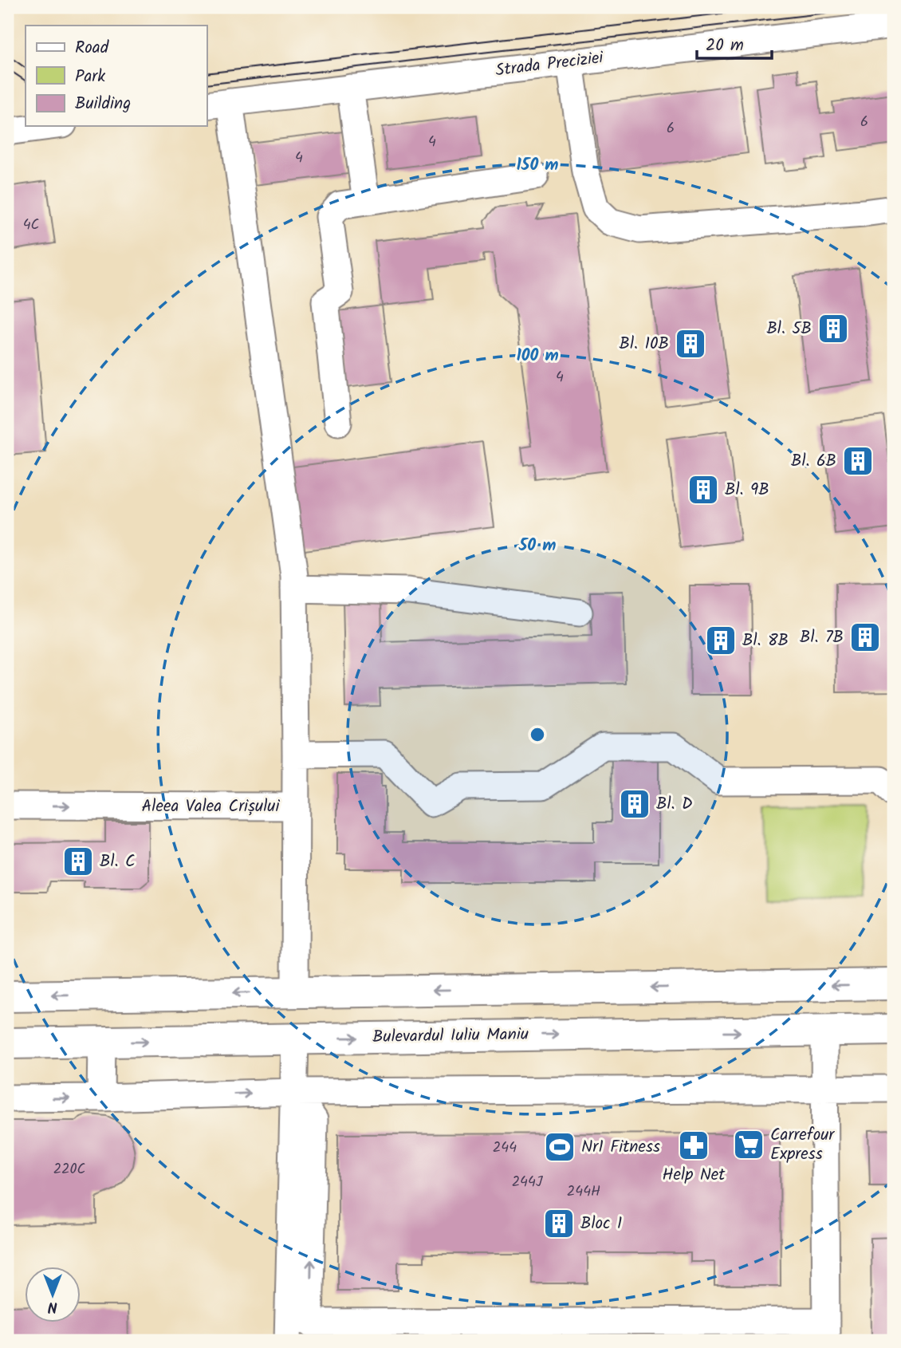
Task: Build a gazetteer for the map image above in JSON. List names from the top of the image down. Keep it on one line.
{"streets":{"main road":["Bulevardul Iuliu Maniu"],"street":["Strada Preciziei","Aleea Valea Crișului"]},"one_way":["Aleea Valea Crișului"],"places":{"building":["Bl. 5B","Bl. 10B","Bl. 6B","Bl. 9B","Bl. 7B","Bl. 8B","Bl. D","Bl. C","Bloc 1"],"supermarket":["Carrefour Express"],"pharmacy":["Help Net"],"sports":["Nr1 Fitness"]},"house_numbers":["6","6","4","4","4C","4","244","220C","244J","244H"],"legend":["Road","Park","Building"],"scale_bar":"20 m","north":"bottom","rings":["150 m","100 m","50 m"]}
